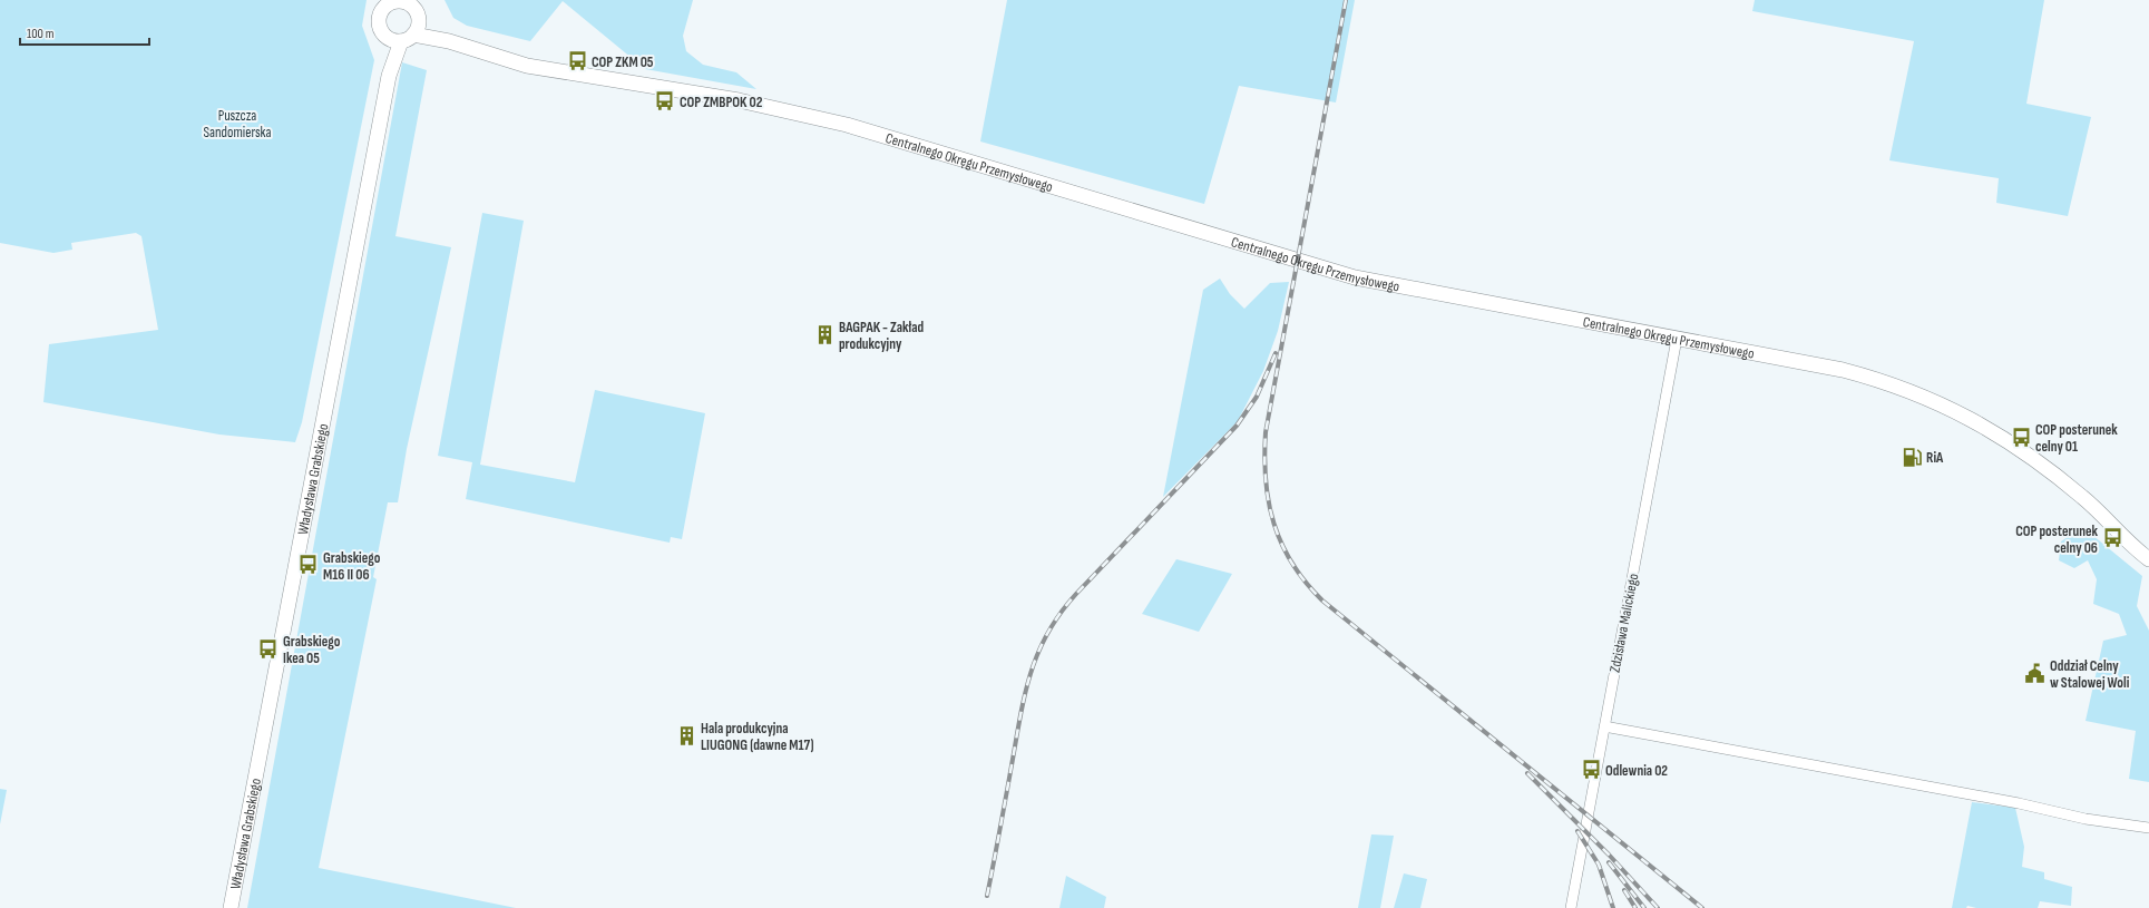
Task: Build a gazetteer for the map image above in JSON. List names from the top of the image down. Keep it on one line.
{"streets":{"street":["Centralnego Okręgu Przemysłowego","Władysława Grabskiego","Zdzisława Malickiego"]},"crossings":[["Centralnego Okręgu Przemysłowego","Władysława Grabskiego"],["Centralnego Okręgu Przemysłowego","Zdzisława Malickiego"]],"parks":["Puszcza Sandomierska"],"places":{"bus stop":["COP ZKM 05","COP ZMBPOK 02","COP posterunek celny 01","COP posterunek celny 06","Grabskiego M16 II 06","Grabskiego Ikea 05","Odlewnia 02"],"building":["BAGPAK - Zakład produkcyjny","Hala produkcyjna LIUGONG (dawne M17)"],"fuel station":["RiA"],"public building":["Oddział Celny w Stalowej Woli"]},"scale_bar":"100 m"}
